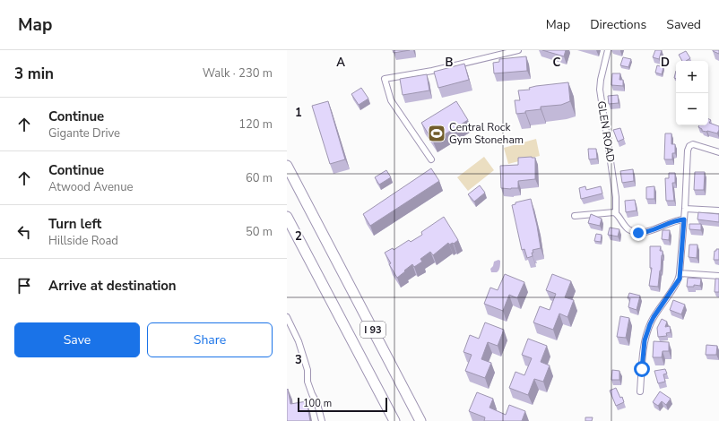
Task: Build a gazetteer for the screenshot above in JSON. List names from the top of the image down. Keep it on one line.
{"streets":{"highway":["I 93"],"street":["GLEN ROAD"]},"places":{"sports":["Central Rock Gym Stoneham"]},"scale_bar":"100 m","page":{"header":"Map","nav":["Map","Directions","Saved"],"heading":["3 min","Walk · 230 m"],"map_buttons":["+","−"],"list":[["Continue","Gigante Drive","120 m"],["Continue","Atwood Avenue","60 m"],["Turn left","Hillside Road","50 m"],"Arrive at destination"],"buttons":["Save","Share"],"scale":"100 m"},"grid":{"columns":["A","B","C","D"],"rows":["1","2","3"]}}
